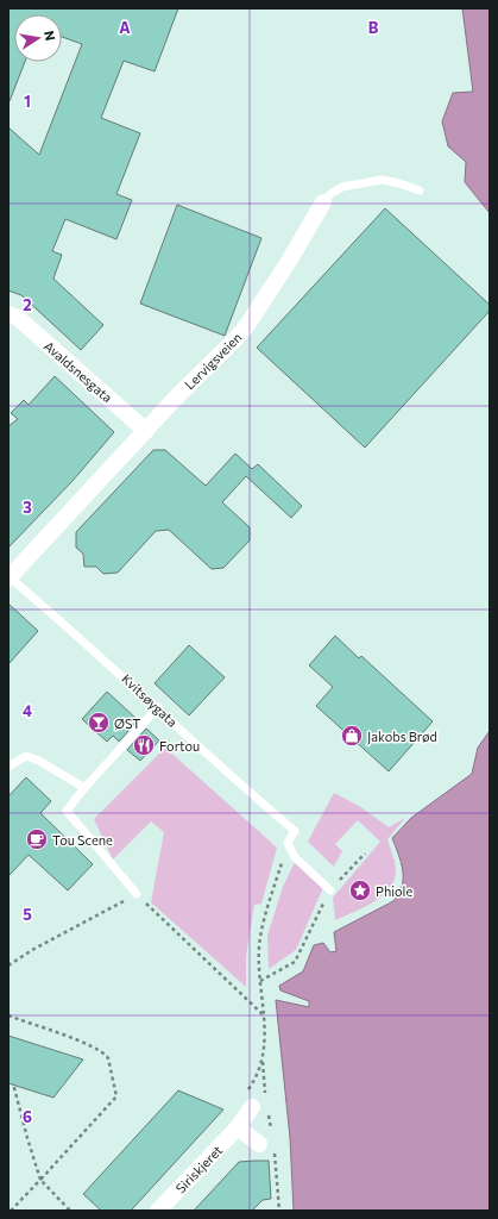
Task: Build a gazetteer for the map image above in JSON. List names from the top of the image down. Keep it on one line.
{"streets":{"street":["Lervigsveien","Avaldsnesgata","Siriskjeret"],"lane":["Kvitsøygata"]},"crossings":[["Lervigsveien","Avaldsnesgata"],["Lervigsveien","Kvitsøygata"]],"places":{"bar":["ØST"],"shop":["Jakobs Brød"],"restaurant":["Fortou"],"cafe":["Tou Scene"],"place":["Phiole"]},"north":"right","grid":{"columns":["A","B"],"rows":["1","2","3","4","5","6"]}}
